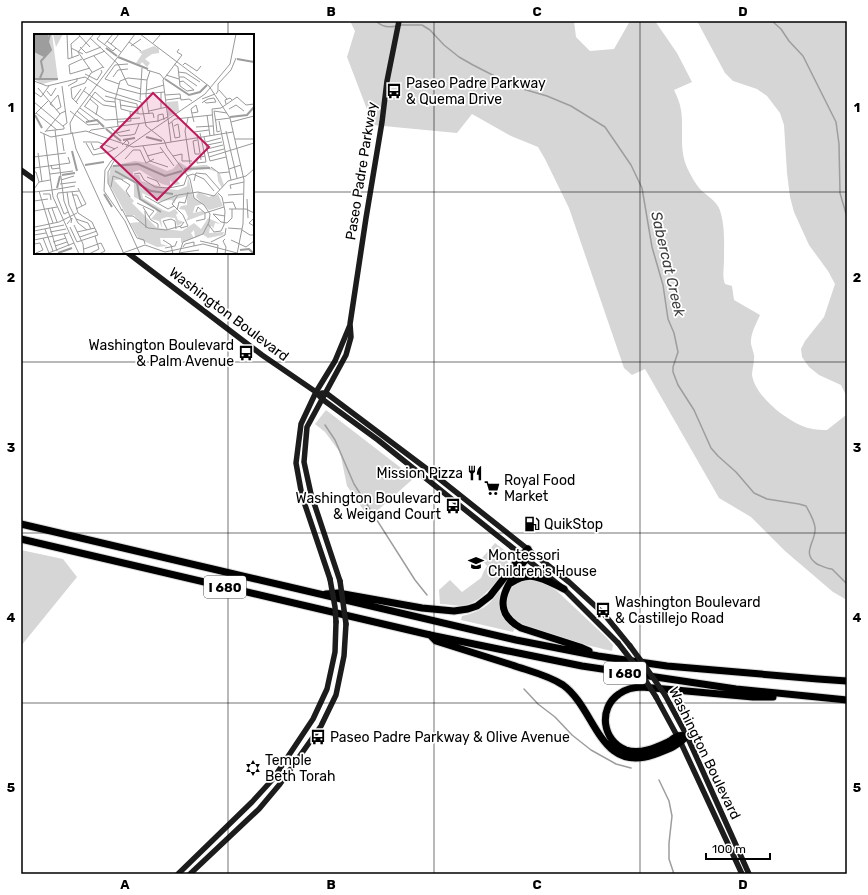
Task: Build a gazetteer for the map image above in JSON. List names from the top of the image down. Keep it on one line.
{"streets":{"highway":["I 680"],"main road":["Paseo Padre Parkway","Washington Boulevard"]},"crossings":[["Paseo Padre Parkway","Washington Boulevard"]],"water":["Sabercat Creek"],"places":{"bus stop":["Paseo Padre Parkway & Quema Drive","Washington Boulevard & Palm Avenue","Washington Boulevard & Weigand Court","Washington Boulevard & Castillejo Road","Paseo Padre Parkway & Olive Avenue"],"restaurant":["Mission Pizza"],"supermarket":["Royal Food Market"],"fuel station":["QuikStop"],"school or university":["Montessori Children's House"],"synagogue":["Temple Beth Torah"]},"scale_bar":"100 m","grid":{"columns":["A","B","C","D"],"rows":["1","2","3","4","5"]}}
